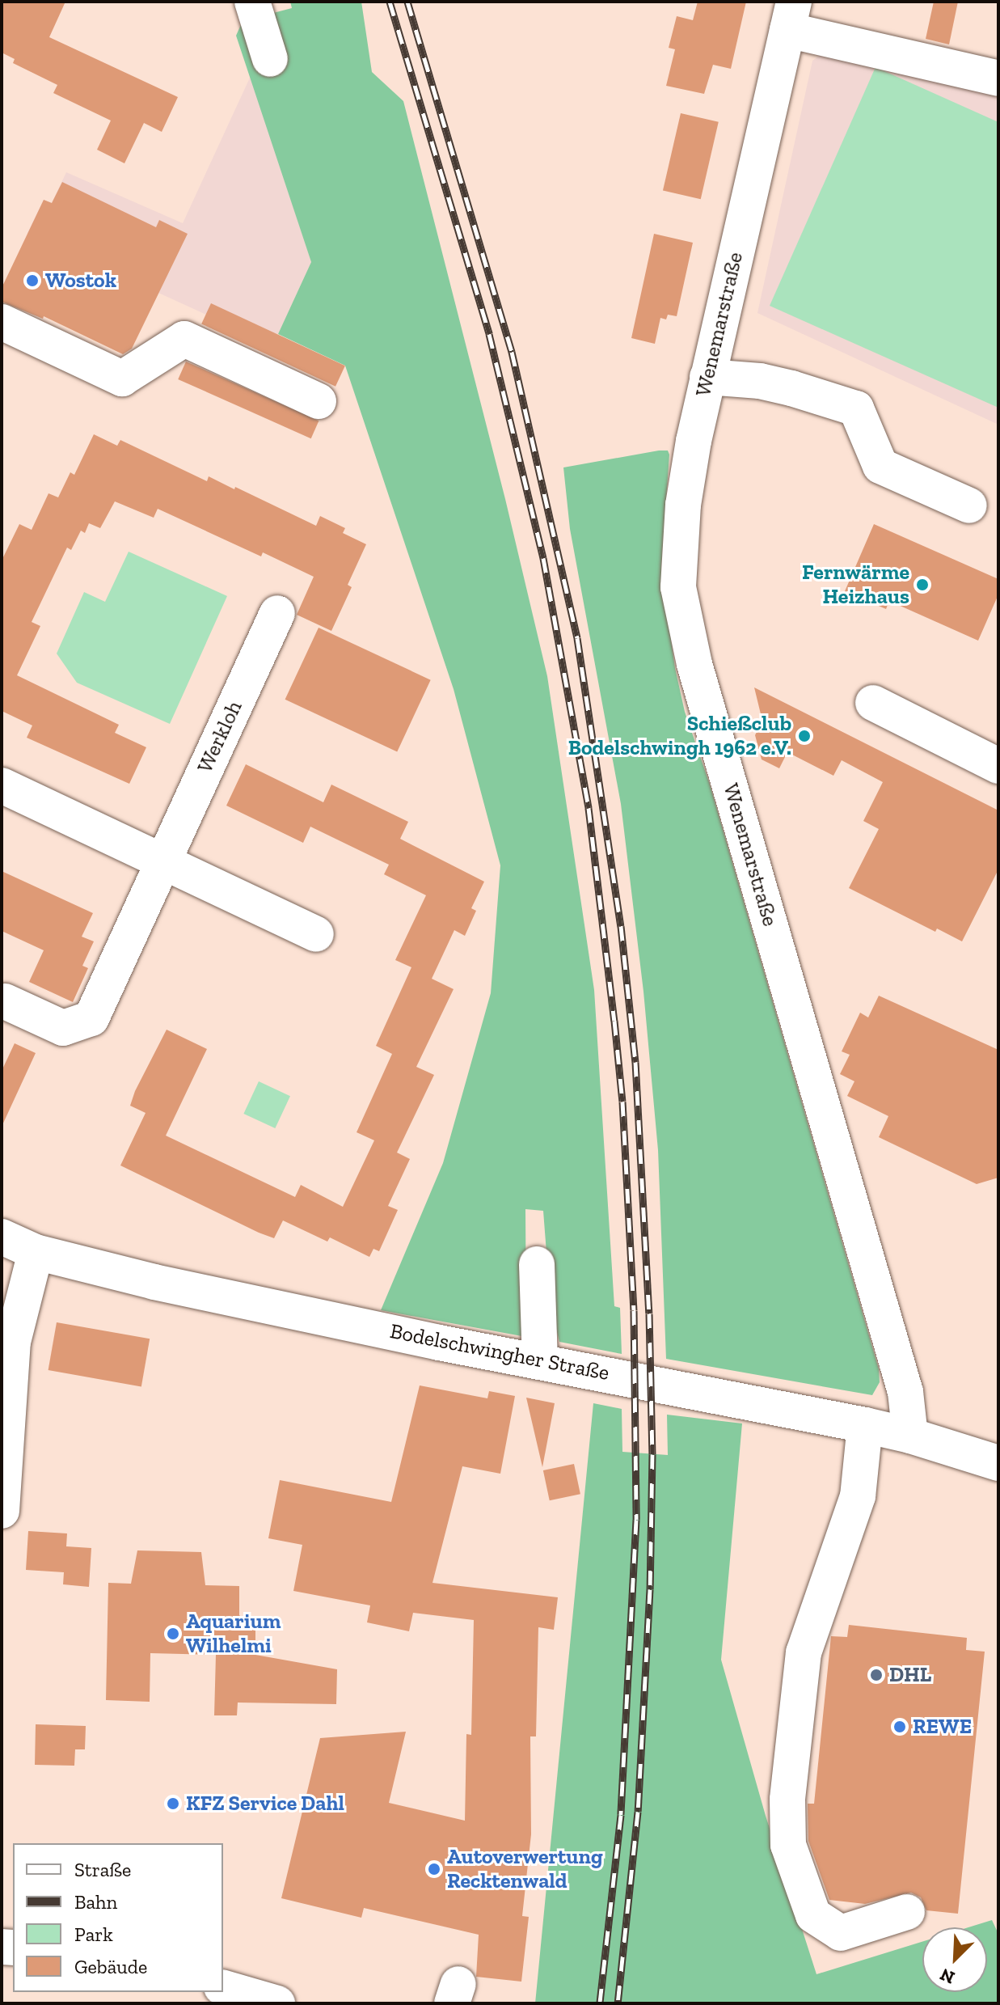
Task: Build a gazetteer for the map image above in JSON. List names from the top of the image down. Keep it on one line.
{"streets":{"street":["Wenemarstraße","Werkloh","Bodelschwingher Straße"]},"crossings":[["Wenemarstraße","Bodelschwingher Straße"]],"places":["Wostok","Fernwärme Heizhaus","Schießclub Bodelschwingh 1962 e.V.","Aquarium Wilhelmi","DHL","REWE","KFZ Service Dahl","Autoverwertung Recktenwald"],"legend":["Straße","Bahn","Park","Gebäude"],"north":"bottom left"}
